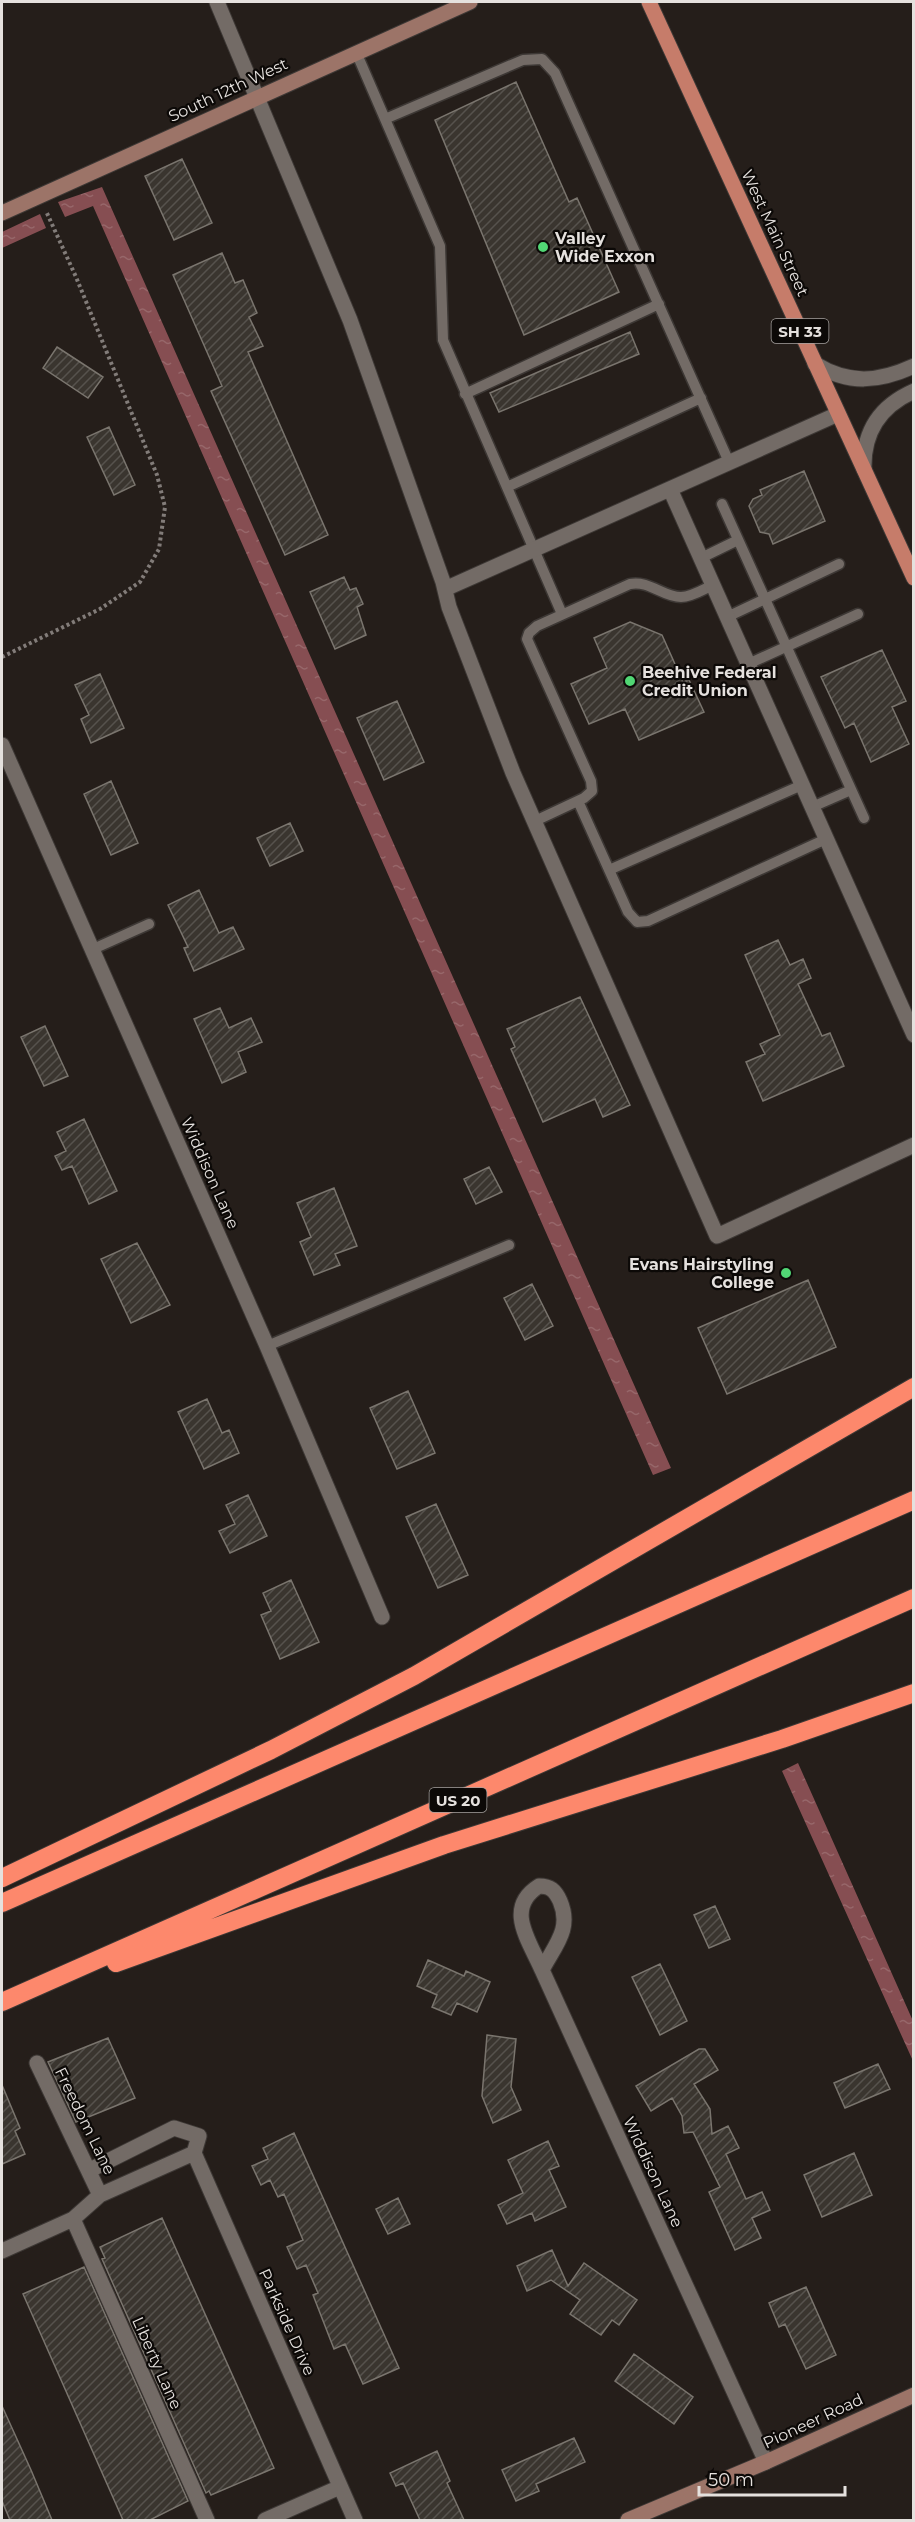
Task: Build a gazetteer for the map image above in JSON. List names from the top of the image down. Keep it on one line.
{"streets":{"highway":["US 20"],"main road":["West Main Street","SH 33"],"street":["South 12th West","Widdison Lane","Freedom Lane","Parkside Drive","Liberty Lane","Pioneer Road"]},"crossings":[["Widdison Lane","Pioneer Road"]],"places":["Valley Wide Exxon","Beehive Federal Credit Union","Evans Hairstyling College"],"scale_bar":"50 m"}
